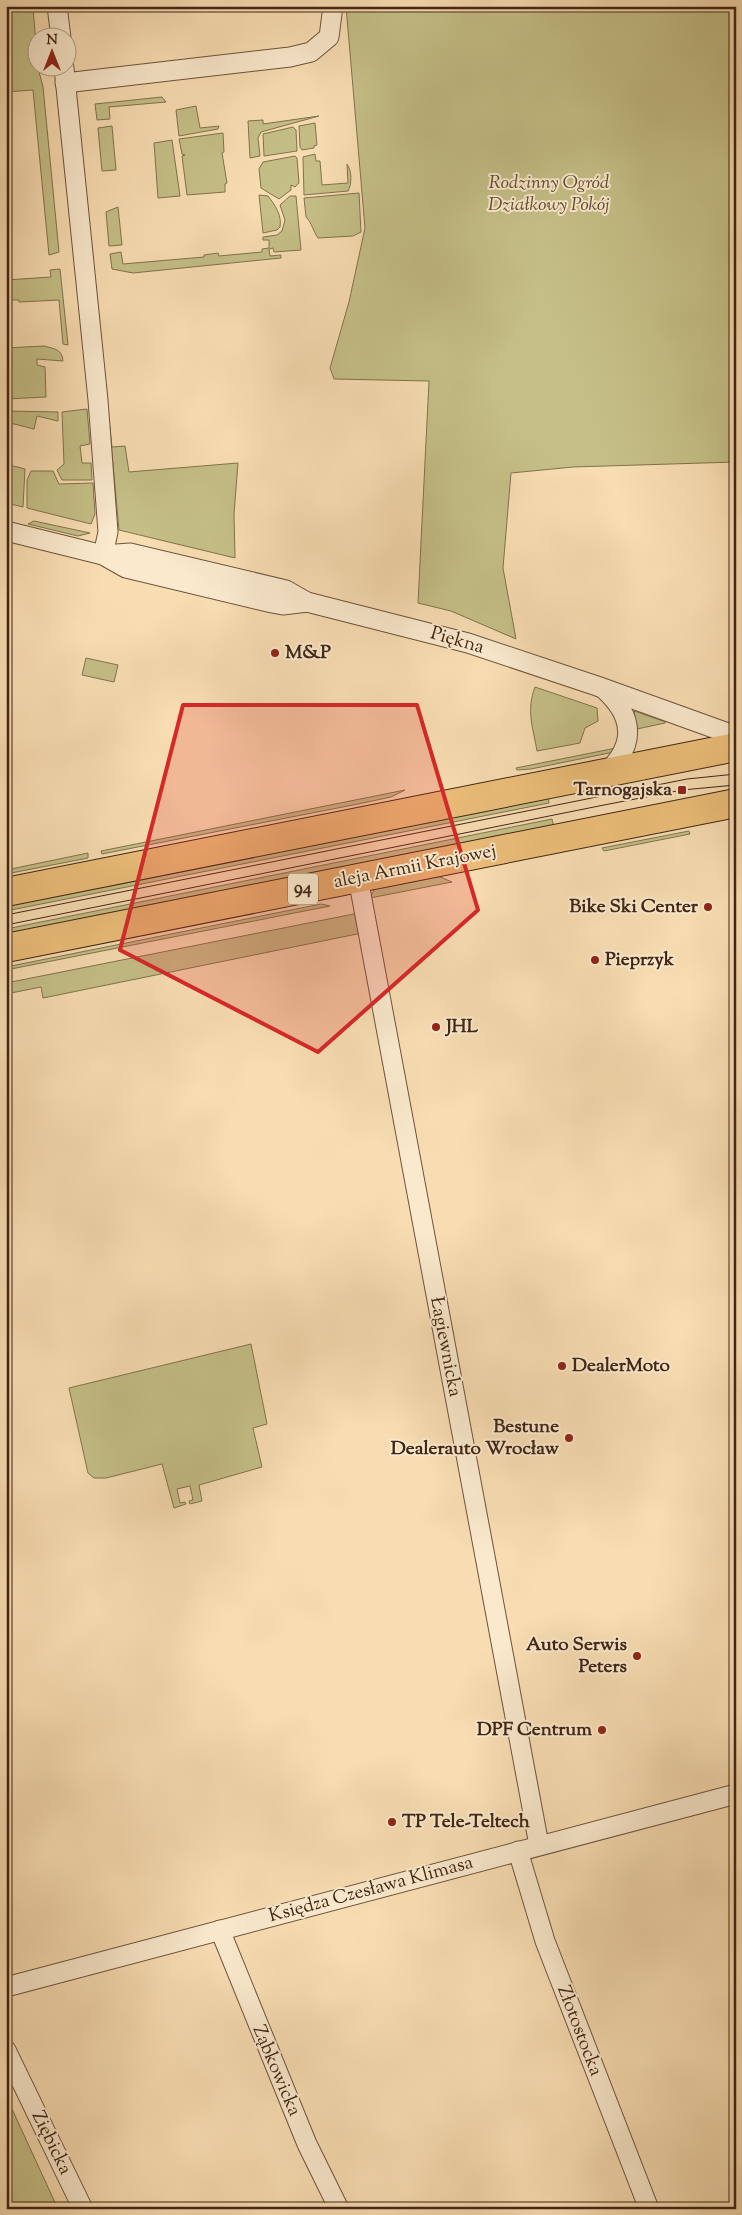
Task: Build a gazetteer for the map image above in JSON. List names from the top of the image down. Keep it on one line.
{"streets":{"main road":["aleja Armii Krajowej","94"],"street":["Piękna","Łagiewnicka","Księdza Czesława Klimasa","Złotostocka","Ząbkowicka","Ziębicka"]},"crossings":[["aleja Armii Krajowej","Łagiewnicka"],["Łagiewnicka","Księdza Czesława Klimasa"],["Księdza Czesława Klimasa","Złotostocka"],["Księdza Czesława Klimasa","Ząbkowicka"]],"parks":["Rodzinny Ogród Działkowy Pokój"],"places":{"other":["M&P","Bike Ski Center","Pieprzyk","JHL","DealerMoto","Bestune Dealerauto Wrocław","Auto Serwis Peters","DPF Centrum","TP Tele-Teltech"],"transit":["Tarnogajska"]},"north":"top"}
